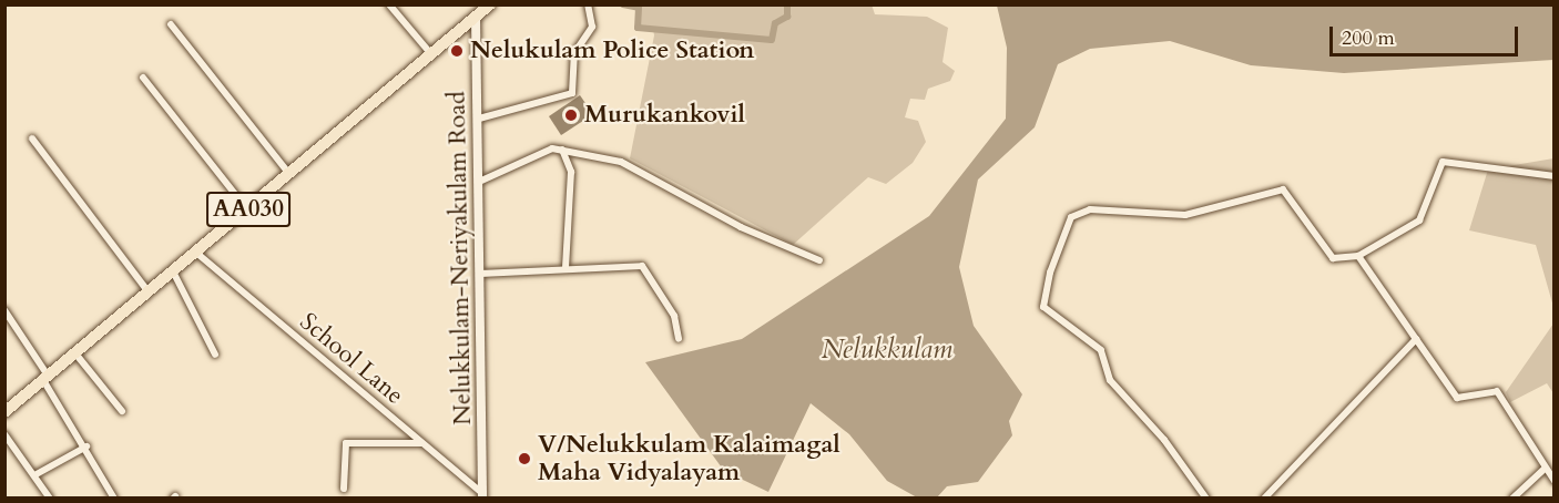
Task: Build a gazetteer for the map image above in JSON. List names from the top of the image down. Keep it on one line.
{"streets":{"highway":["AA030"],"main road":["Nelukkulam-Neriyakulam Road"],"street":["School Lane"]},"crossings":[["AA030","Nelukkulam-Neriyakulam Road"],["AA030","School Lane"],["Nelukkulam-Neriyakulam Road","School Lane"]],"water":["Nelukkulam"],"places":["Nelukulam Police Station","Murukankovil","V/Nelukkulam Kalaimagal Maha Vidyalayam"],"scale_bar":"200 m"}
